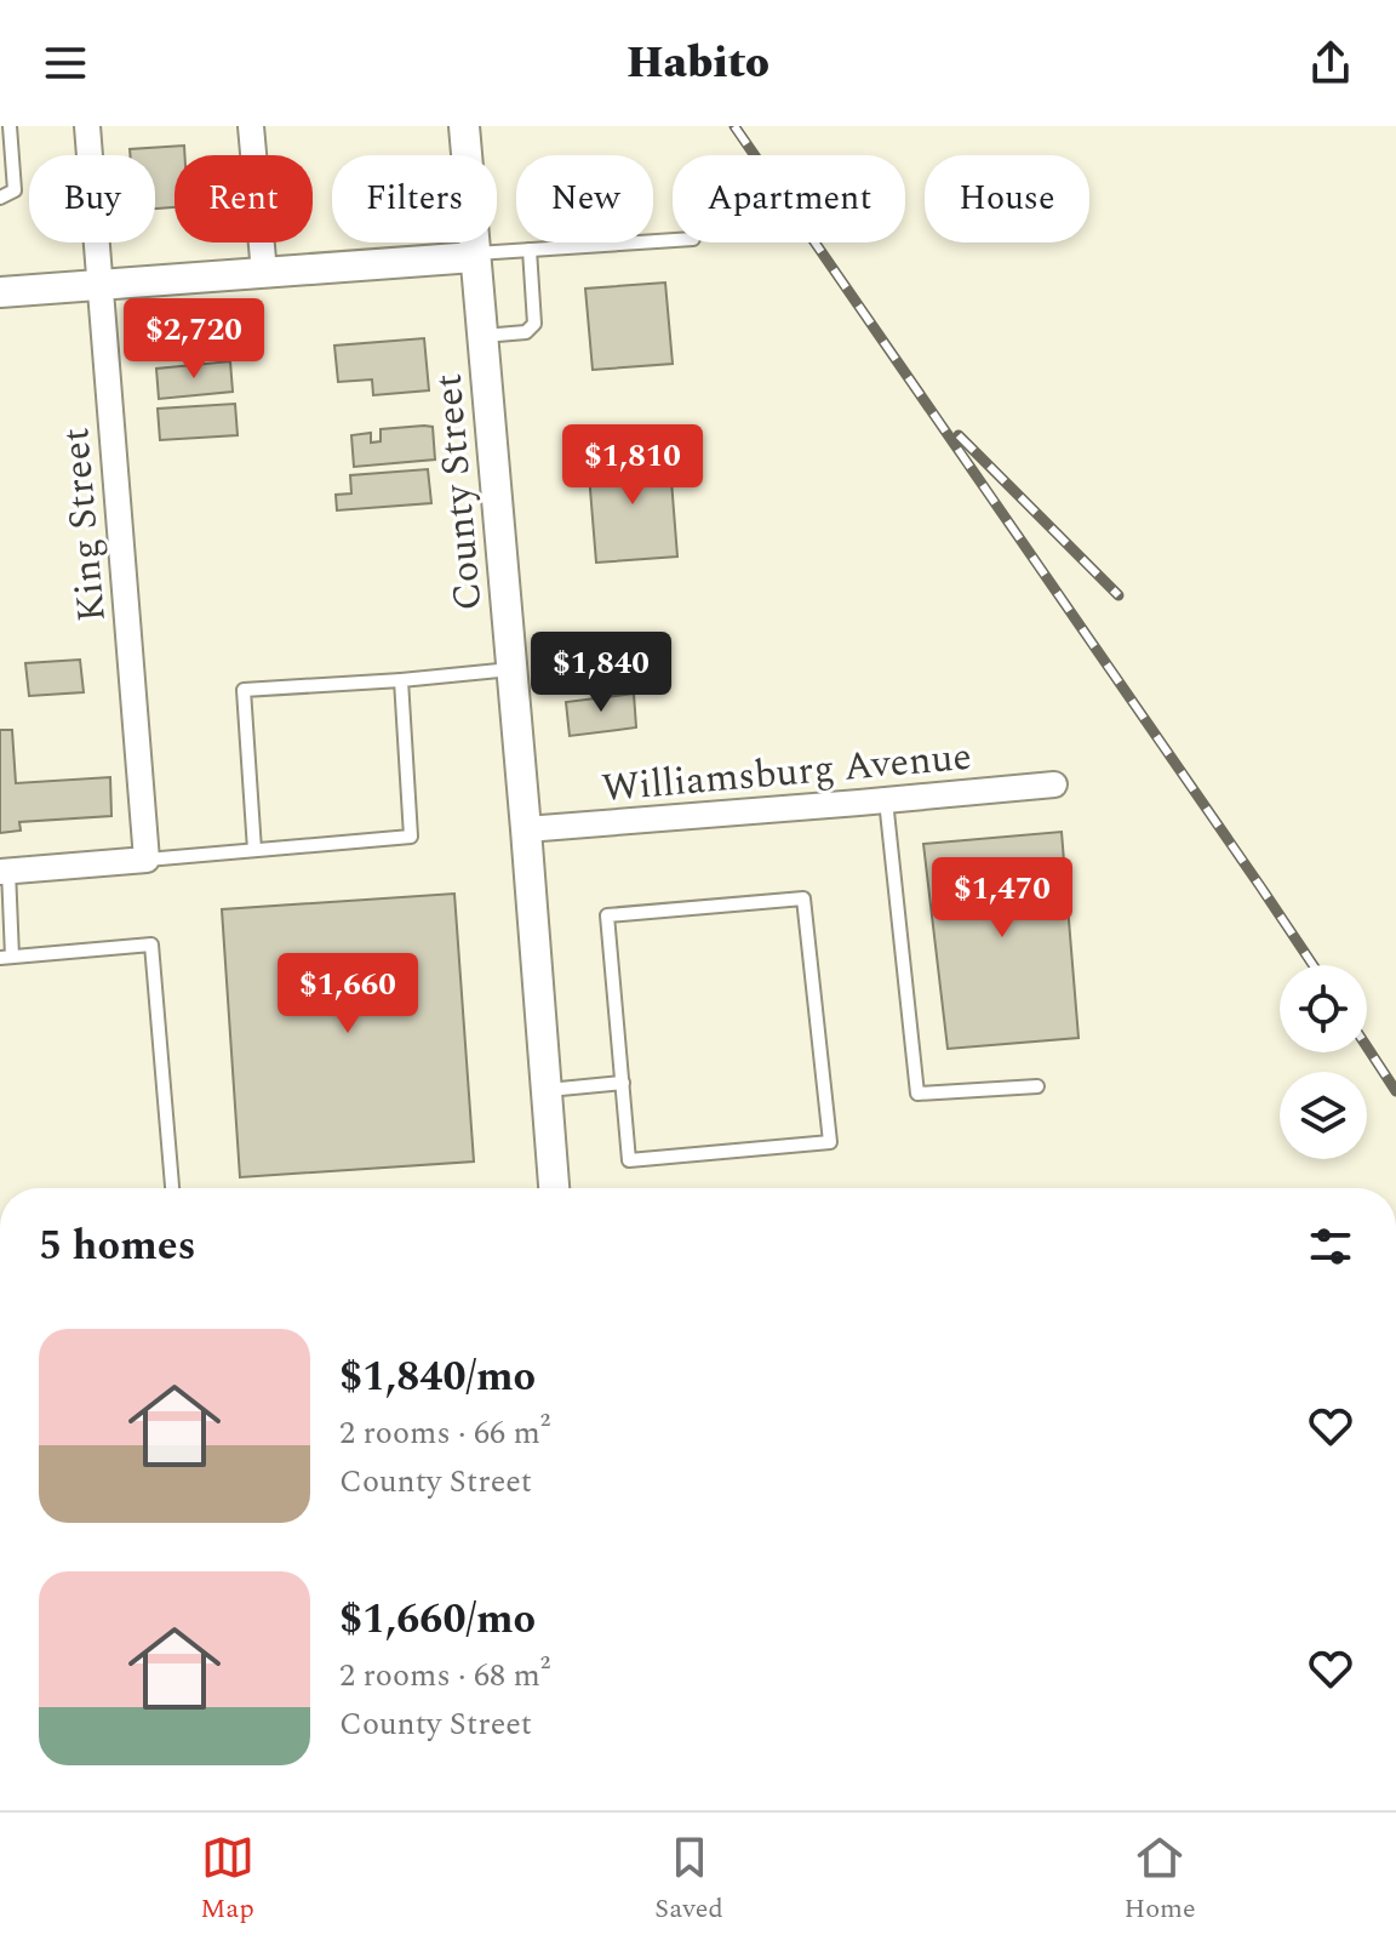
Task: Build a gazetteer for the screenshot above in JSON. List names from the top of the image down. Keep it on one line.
{"streets":{"street":["County Street","King Street","Williamsburg Avenue"]},"crossings":[["County Street","Williamsburg Avenue"]],"page":{"header":"Habito","chip":["Buy","Rent","Filters","New","Apartment","House"],"price":["$2,720","$1,810","$1,840","$1,470","$1,660"],"heading":"5 homes","list":[{"name":"$1,840/mo","note":"2 rooms · 66 m² · County Street"},{"name":"$1,660/mo","note":"2 rooms · 68 m² · County Street"}],"tabs":["Map","Saved","Home"]}}
